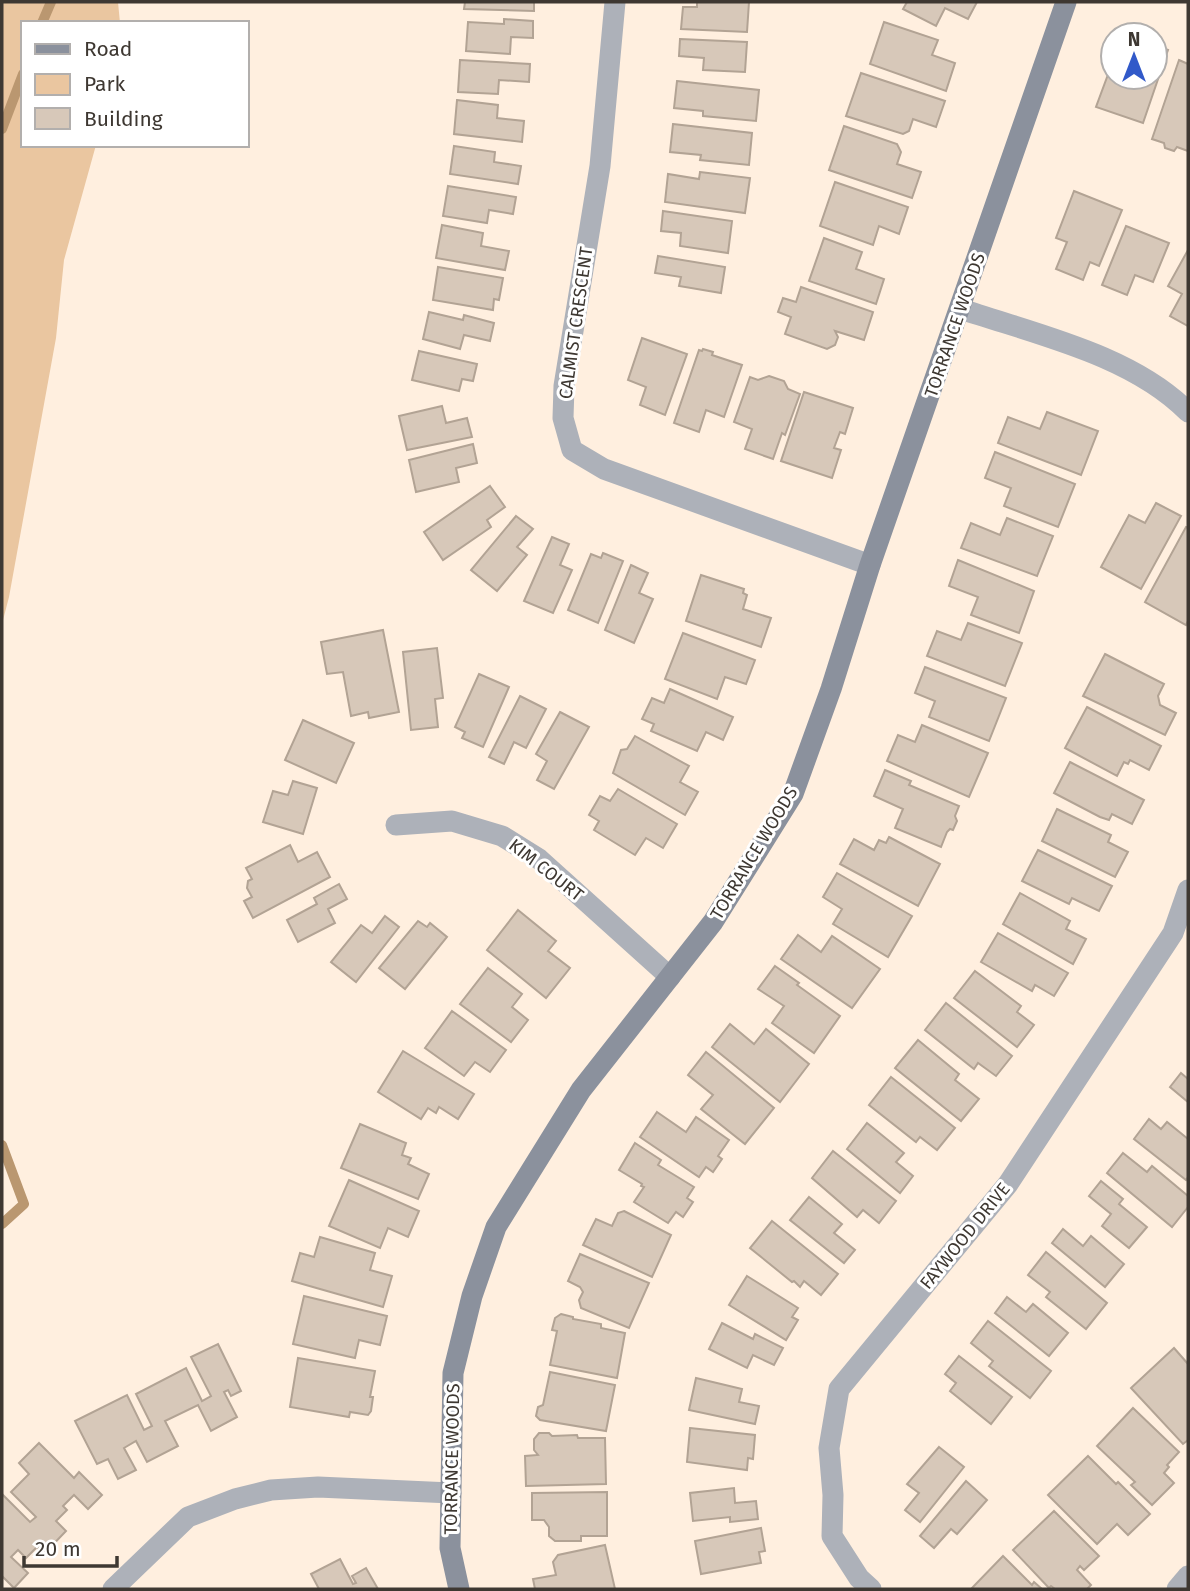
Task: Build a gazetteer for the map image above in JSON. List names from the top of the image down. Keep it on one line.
{"streets":{"street":["CALMIST CRESCENT","TORRANCE WOODS","KIM COURT","FAYWOOD DRIVE"]},"crossings":[["CALMIST CRESCENT","TORRANCE WOODS"],["TORRANCE WOODS","KIM COURT"]],"legend":["Road","Park","Building"],"scale_bar":"20 m","north":"top"}
